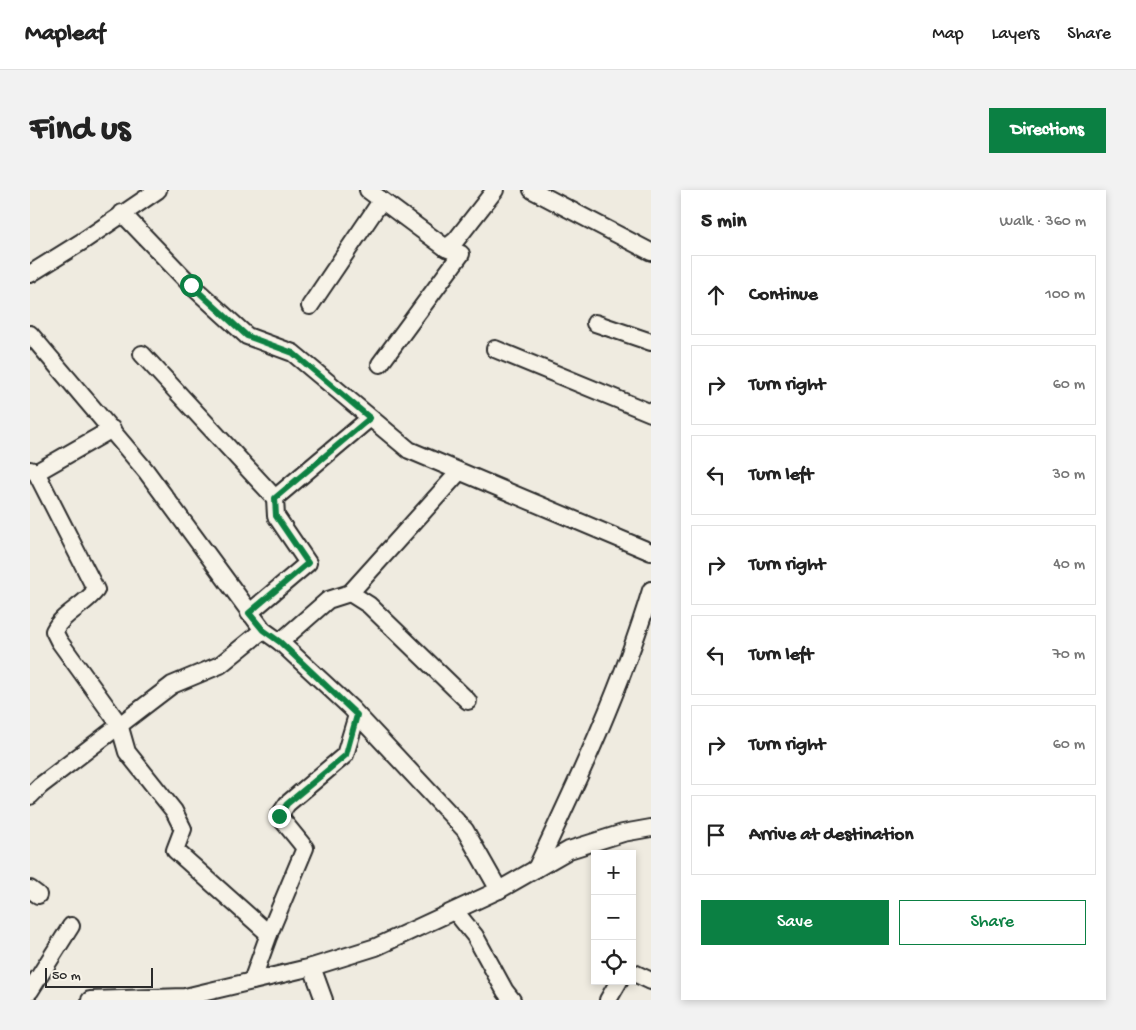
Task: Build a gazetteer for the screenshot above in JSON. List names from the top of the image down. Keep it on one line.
{"scale_bar":"50 m","page":{"header":"Mapleaf","nav":["Map","Layers","Share"],"buttons":["Directions",["Save","Share"]],"title":"Find us","heading":["5 min","Walk · 360 m"],"list":[["Continue","100 m"],["Turn right","60 m"],["Turn left","30 m"],["Turn right","40 m"],["Turn left","70 m"],["Turn right","60 m"],"Arrive at destination"],"map_buttons":["+","−"],"scale":"50 m"}}
